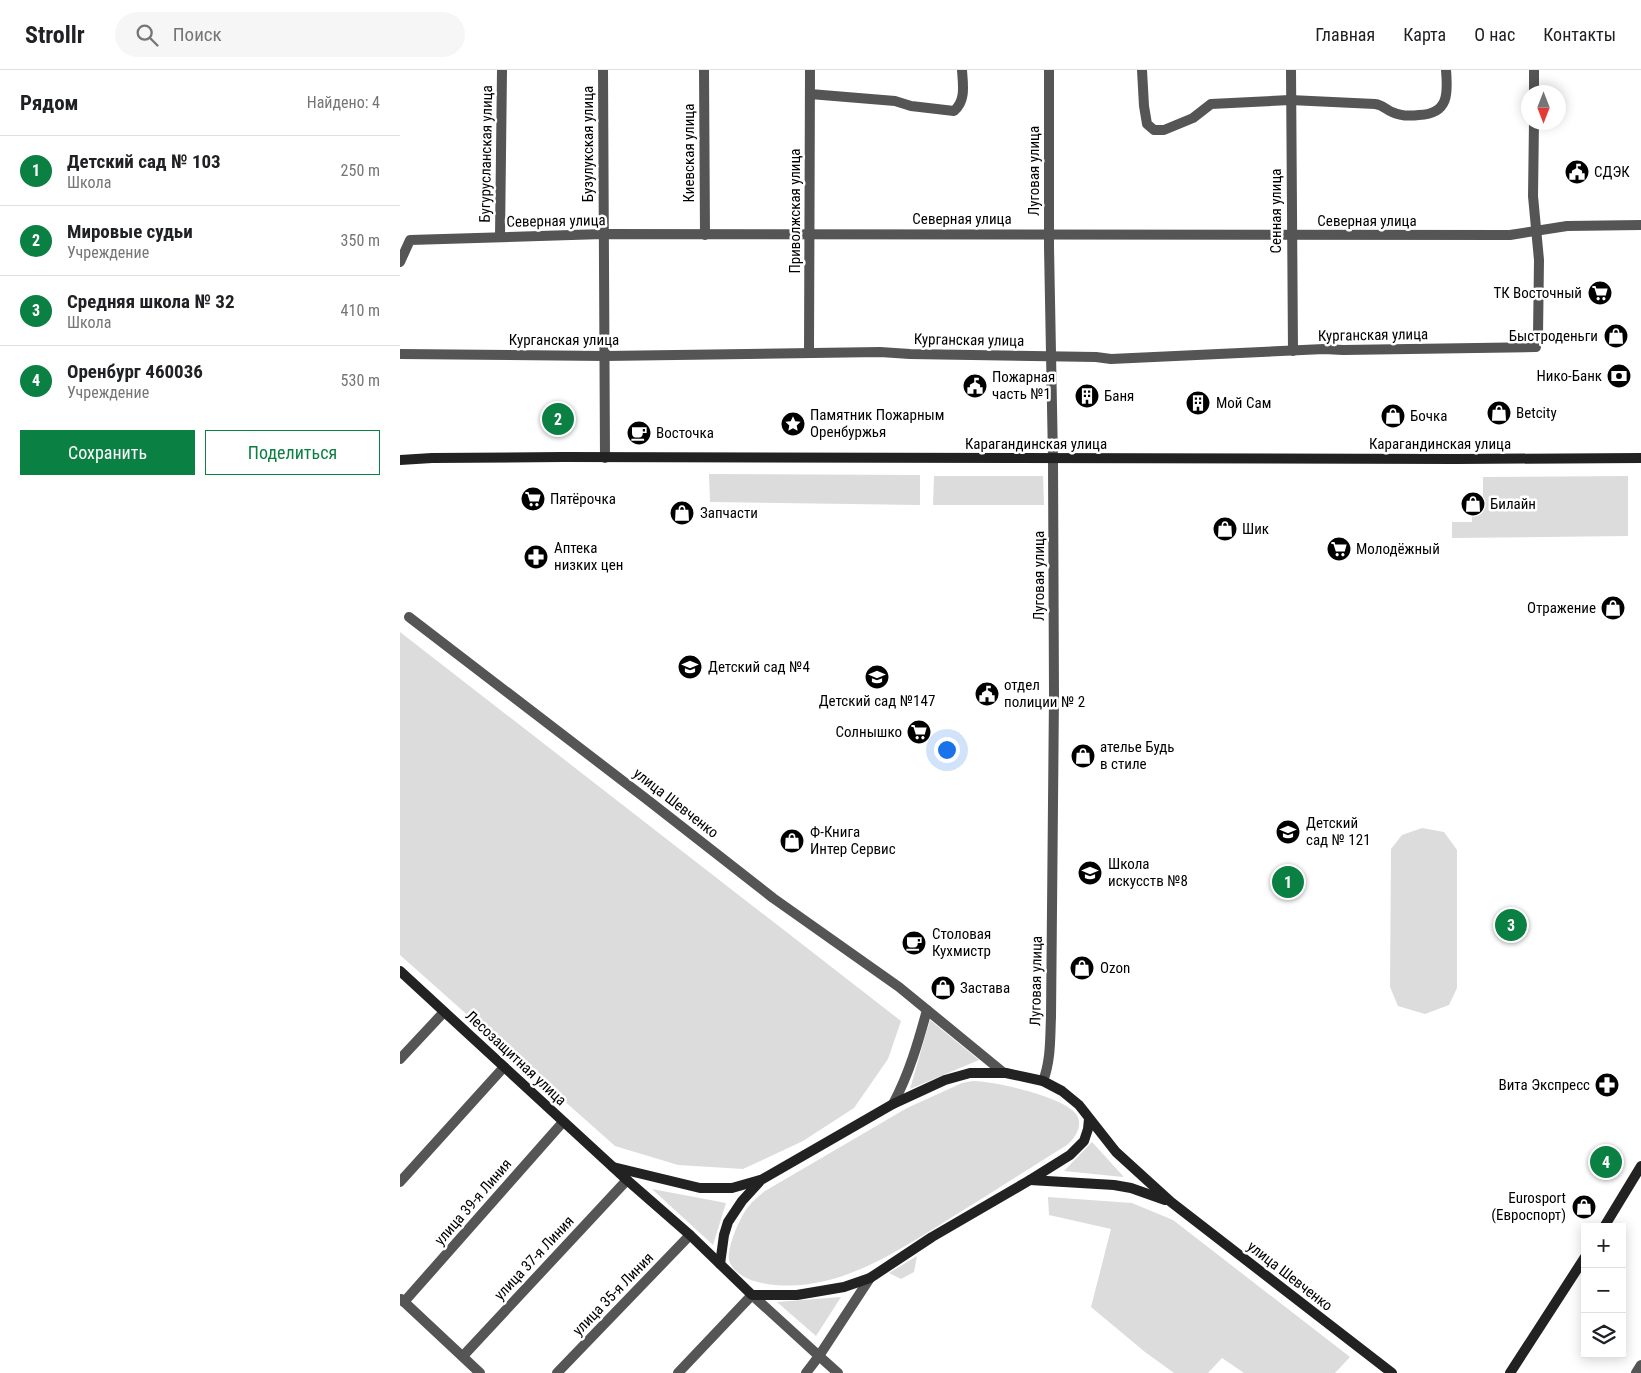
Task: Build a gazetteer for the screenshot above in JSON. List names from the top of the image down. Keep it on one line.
{"streets":{"main road":["Карагандинская улица","улица Шевченко","Лесозащитная улица"],"street":["Бузулукская улица","Киевская улица","Бугурусланская улица","Луговая улица","Приволжская улица","Сенная улица","Северная улица","Курганская улица","улица 39-я Линия","улица 37-я Линия","улица 35-я Линия"]},"crossings":[["Бузулукская улица","Северная улица"],["Бузулукская улица","Курганская улица"],["Бузулукская улица","Карагандинская улица"],["Киевская улица","Северная улица"],["Бугурусланская улица","Северная улица"],["Луговая улица","Северная улица"],["Луговая улица","Курганская улица"],["Луговая улица","Карагандинская улица"],["Луговая улица","улица Шевченко"],["Приволжская улица","Северная улица"],["Приволжская улица","Курганская улица"],["Сенная улица","Северная улица"],["Сенная улица","Курганская улица"],["Северная улица","Курганская улица"],["улица Шевченко","Лесозащитная улица"],["Лесозащитная улица","улица 39-я Линия"],["Лесозащитная улица","улица 37-я Линия"],["Лесозащитная улица","улица 35-я Линия"]],"places":{"public building":["СДЭК","Пожарная часть №1","отдел полиции № 2"],"supermarket":["ТК Восточный","Пятёрочка","Молодёжный","Солнышко"],"shop":["Быстроденьги","Betcity","Бочка","Билайн","Запчасти","Шик","Отражение","ателье Будь в стиле","Ф-Книга Интер Сервис","Ozon","Застава","Eurosport (Евроспорт)"],"bank":["Нико-Банк"],"building":["Баня","Мой Cам"],"place":["Памятник Пожарным Оренбуржья"],"cafe":["Восточка","Столовая Кухмистр"],"pharmacy":["Аптека низких цен","Вита Экспресс"],"school or university":["Детский сад №4","Детский сад №147","Детский сад № 121","Школа искусств №8"]},"north":"bottom","page":{"header":"Strollr","search":"Поиск","nav":["Главная","Карта","О нас","Контакты"],"heading":["Рядом","Найдено: 4"],"list":[{"mark":"1","name":"Детский сад № 103","note":"Школа","value":"250 m"},{"mark":"2","name":"Мировые судьи","note":"Учреждение","value":"350 m"},{"mark":"3","name":"Средняя школа № 32","note":"Школа","value":"410 m"},{"mark":"4","name":"Оренбург 460036","note":"Учреждение","value":"530 m"}],"pins":["2","1","3","4"],"buttons":["Сохранить","Поделиться"],"map_buttons":["+","−"]}}
